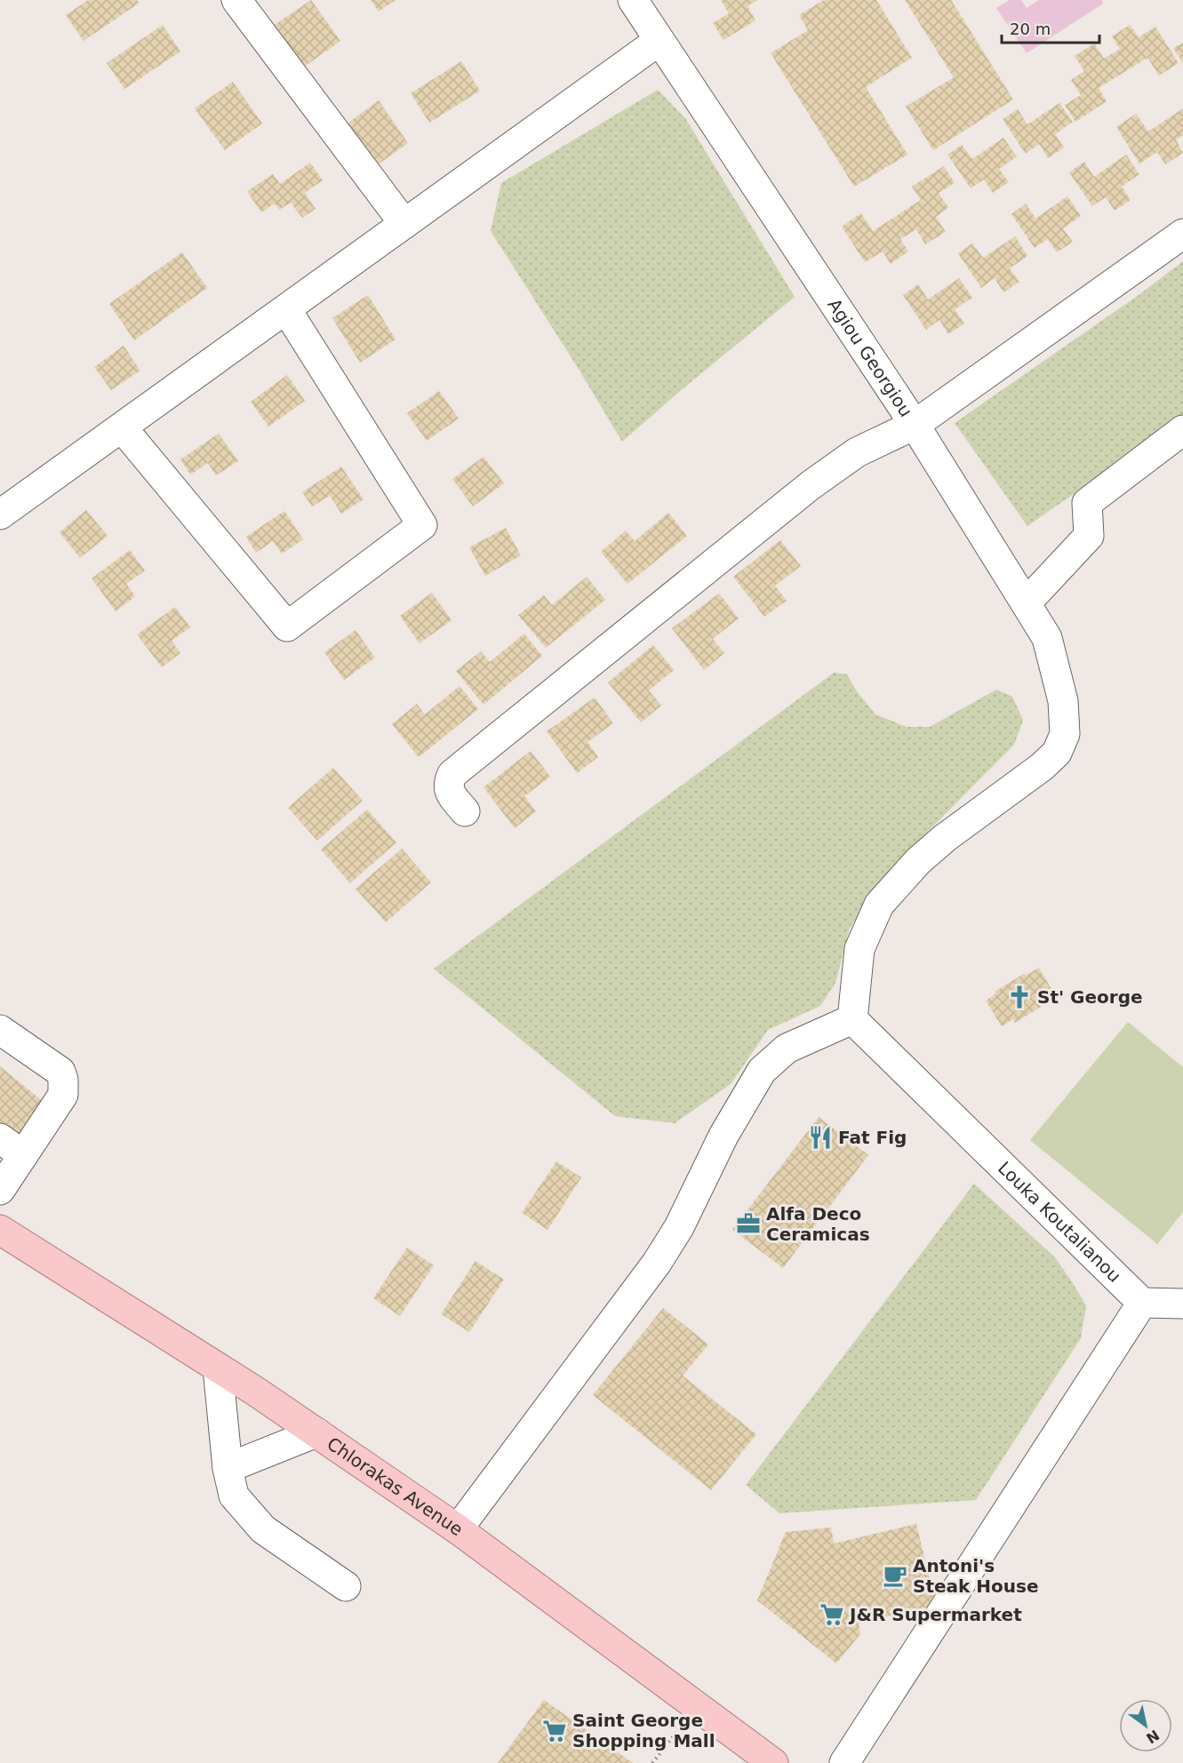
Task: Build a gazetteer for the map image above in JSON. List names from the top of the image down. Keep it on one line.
{"streets":{"main road":["Chlorakas Avenue"],"street":["Agiou Georgiou","Louka Koutalianou"]},"crossings":[["Agiou Georgiou","Louka Koutalianou"]],"places":{"church":["St' George"],"restaurant":["Fat Fig"],"office":["Alfa Deco Ceramicas"],"cafe":["Antoni's Steak House"],"supermarket":["J&R Supermarket","Saint George Shopping Mall"]},"scale_bar":"20 m","north":"bottom right"}
